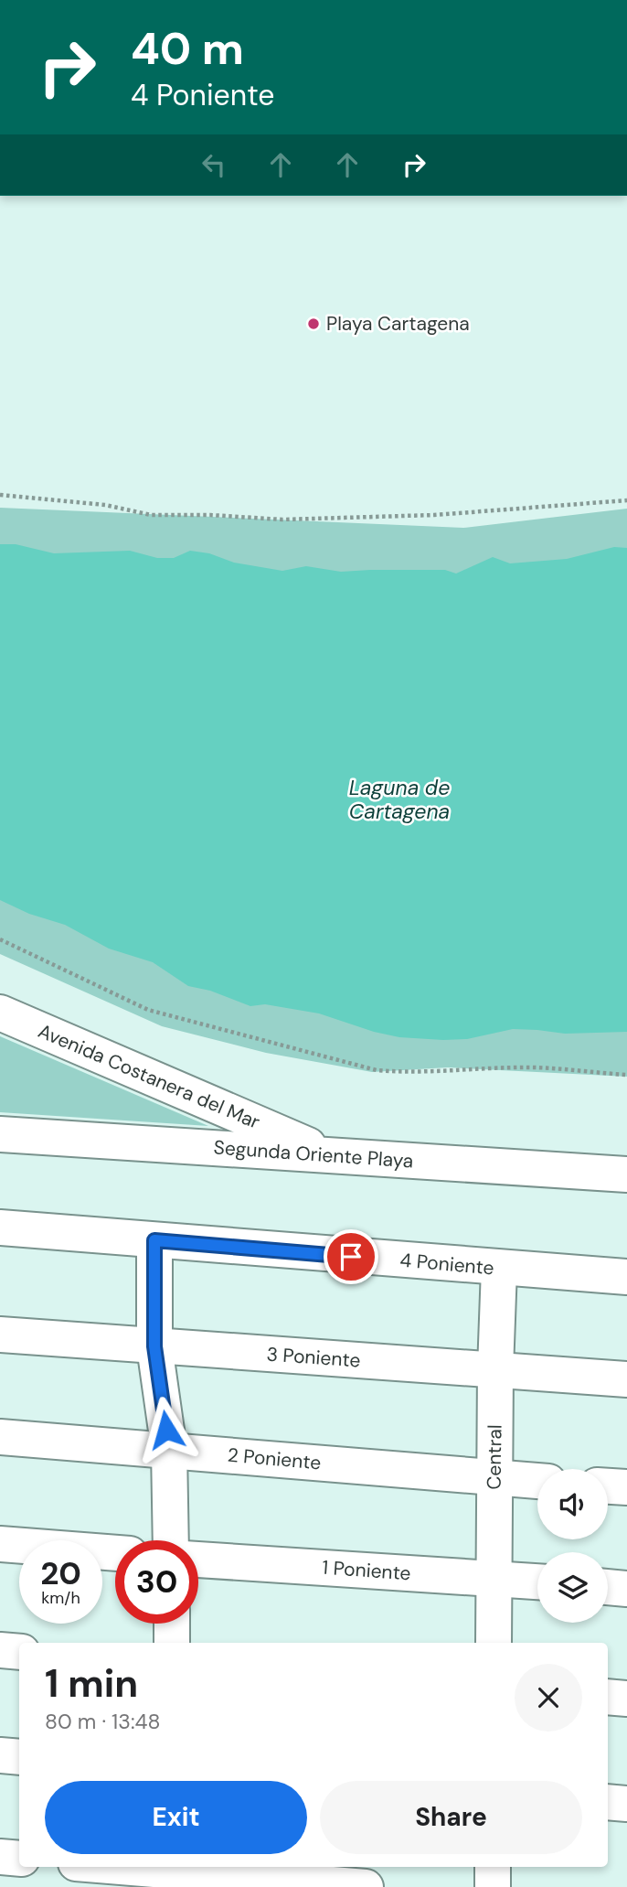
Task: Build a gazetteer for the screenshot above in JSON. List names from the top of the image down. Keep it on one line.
{"streets":{"street":["Avenida Costanera del Mar","Segunda Oriente Playa","4 Poniente","3 Poniente","Central","2 Poniente","1 Poniente"]},"crossings":[["Avenida Costanera del Mar","Segunda Oriente Playa"],["4 Poniente","Central"],["3 Poniente","Central"],["Central","2 Poniente"],["Central","1 Poniente"]],"water":["Laguna de Cartagena"],"places":["Playa Cartagena"],"page":{"turn":["40 m","4 Poniente"],"speed":"20 km/h","limit":"30","heading":["1 min","80 m · 13:48"],"buttons":["Exit","Share"]}}
